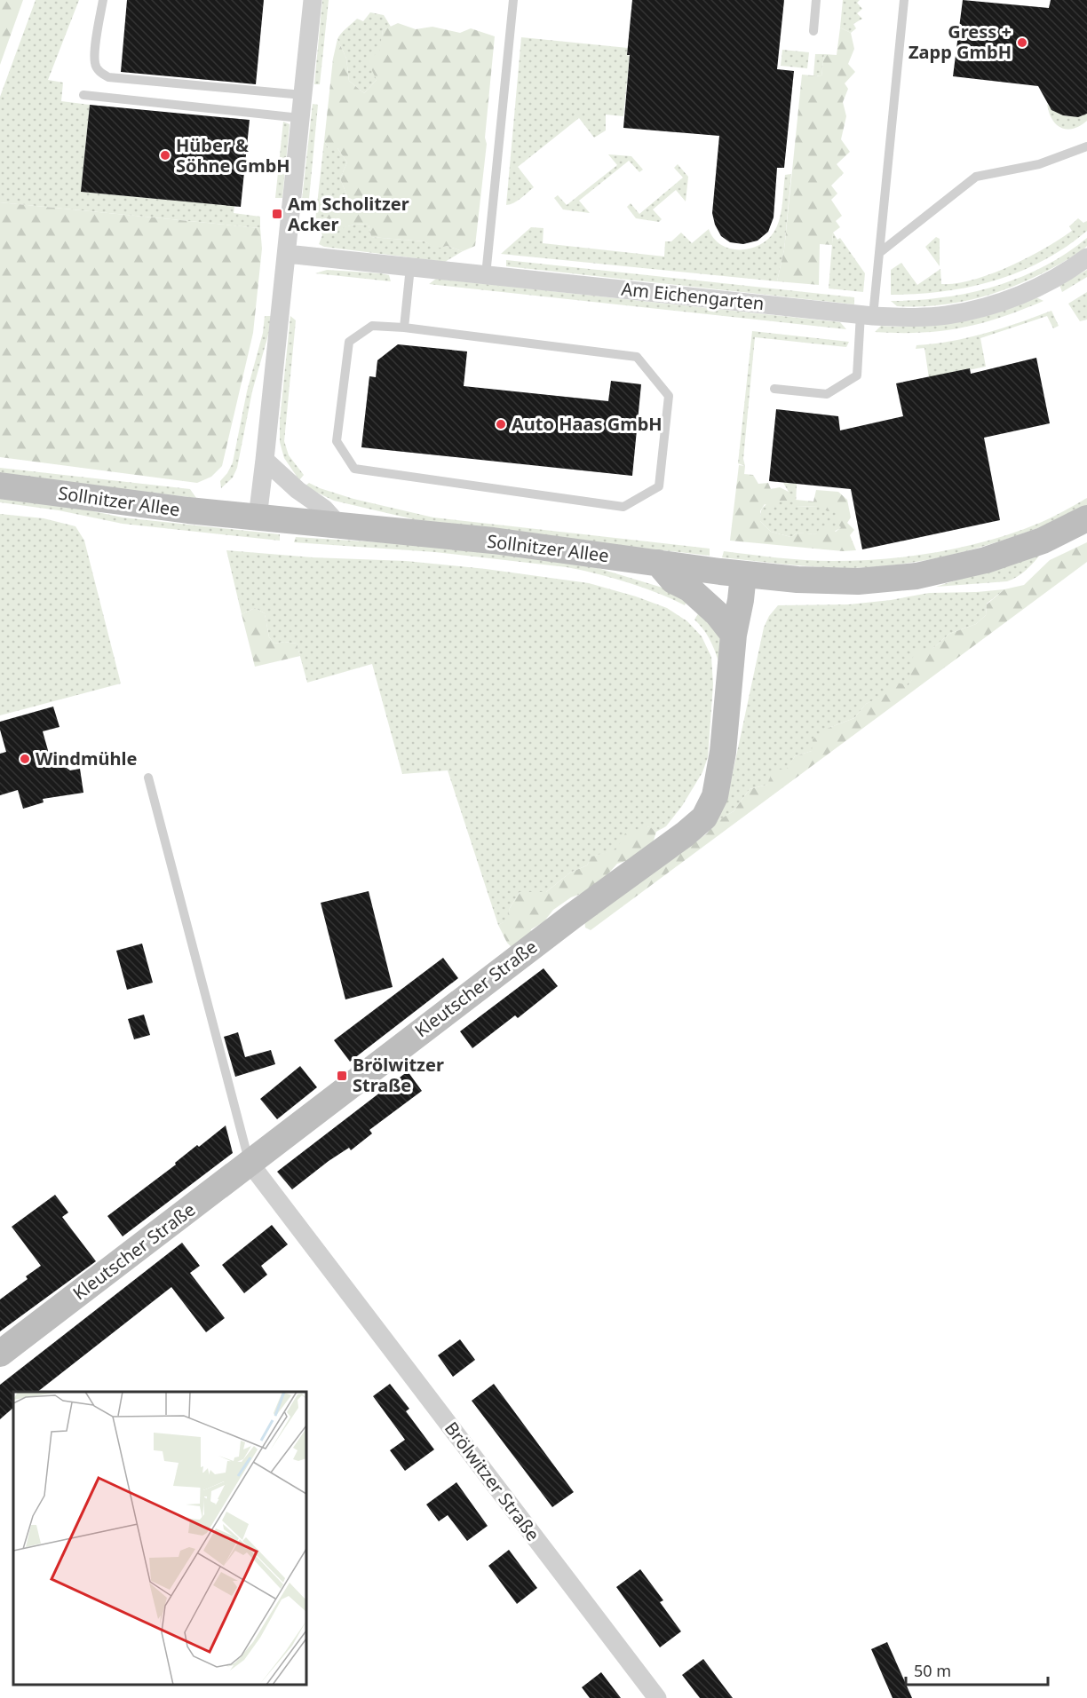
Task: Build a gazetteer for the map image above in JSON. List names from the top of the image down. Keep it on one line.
{"streets":{"street":["Am Eichengarten","Sollnitzer Allee","Kleutscher Straße","Brölwitzer Straße"]},"crossings":[["Sollnitzer Allee","Kleutscher Straße"],["Kleutscher Straße","Brölwitzer Straße"]],"places":{"other":["Gress + Zapp GmbH","Hüber & Söhne GmbH","Auto Haas GmbH","Windmühle"],"transit":["Am Scholitzer Acker","Brölwitzer Straße"]},"scale_bar":"50 m"}
